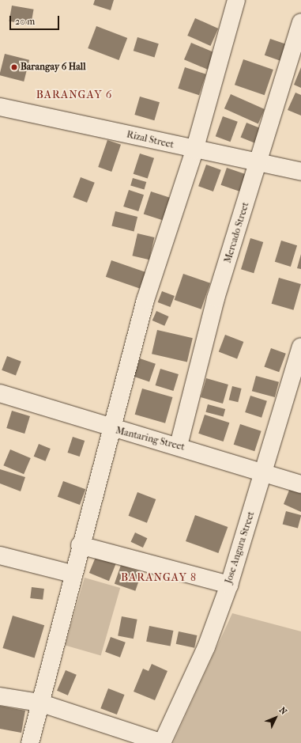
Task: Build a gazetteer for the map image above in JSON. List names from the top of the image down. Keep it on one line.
{"streets":{"street":["Rizal Street","Mercado Street","Mantaring Street","Jose Angara Street"]},"crossings":[["Rizal Street","Mercado Street"],["Mercado Street","Mantaring Street"],["Mantaring Street","Jose Angara Street"]],"districts":["BARANGAY 6","BARANGAY 8"],"places":["Barangay 6 Hall"],"scale_bar":"20 m","north":"top right"}
